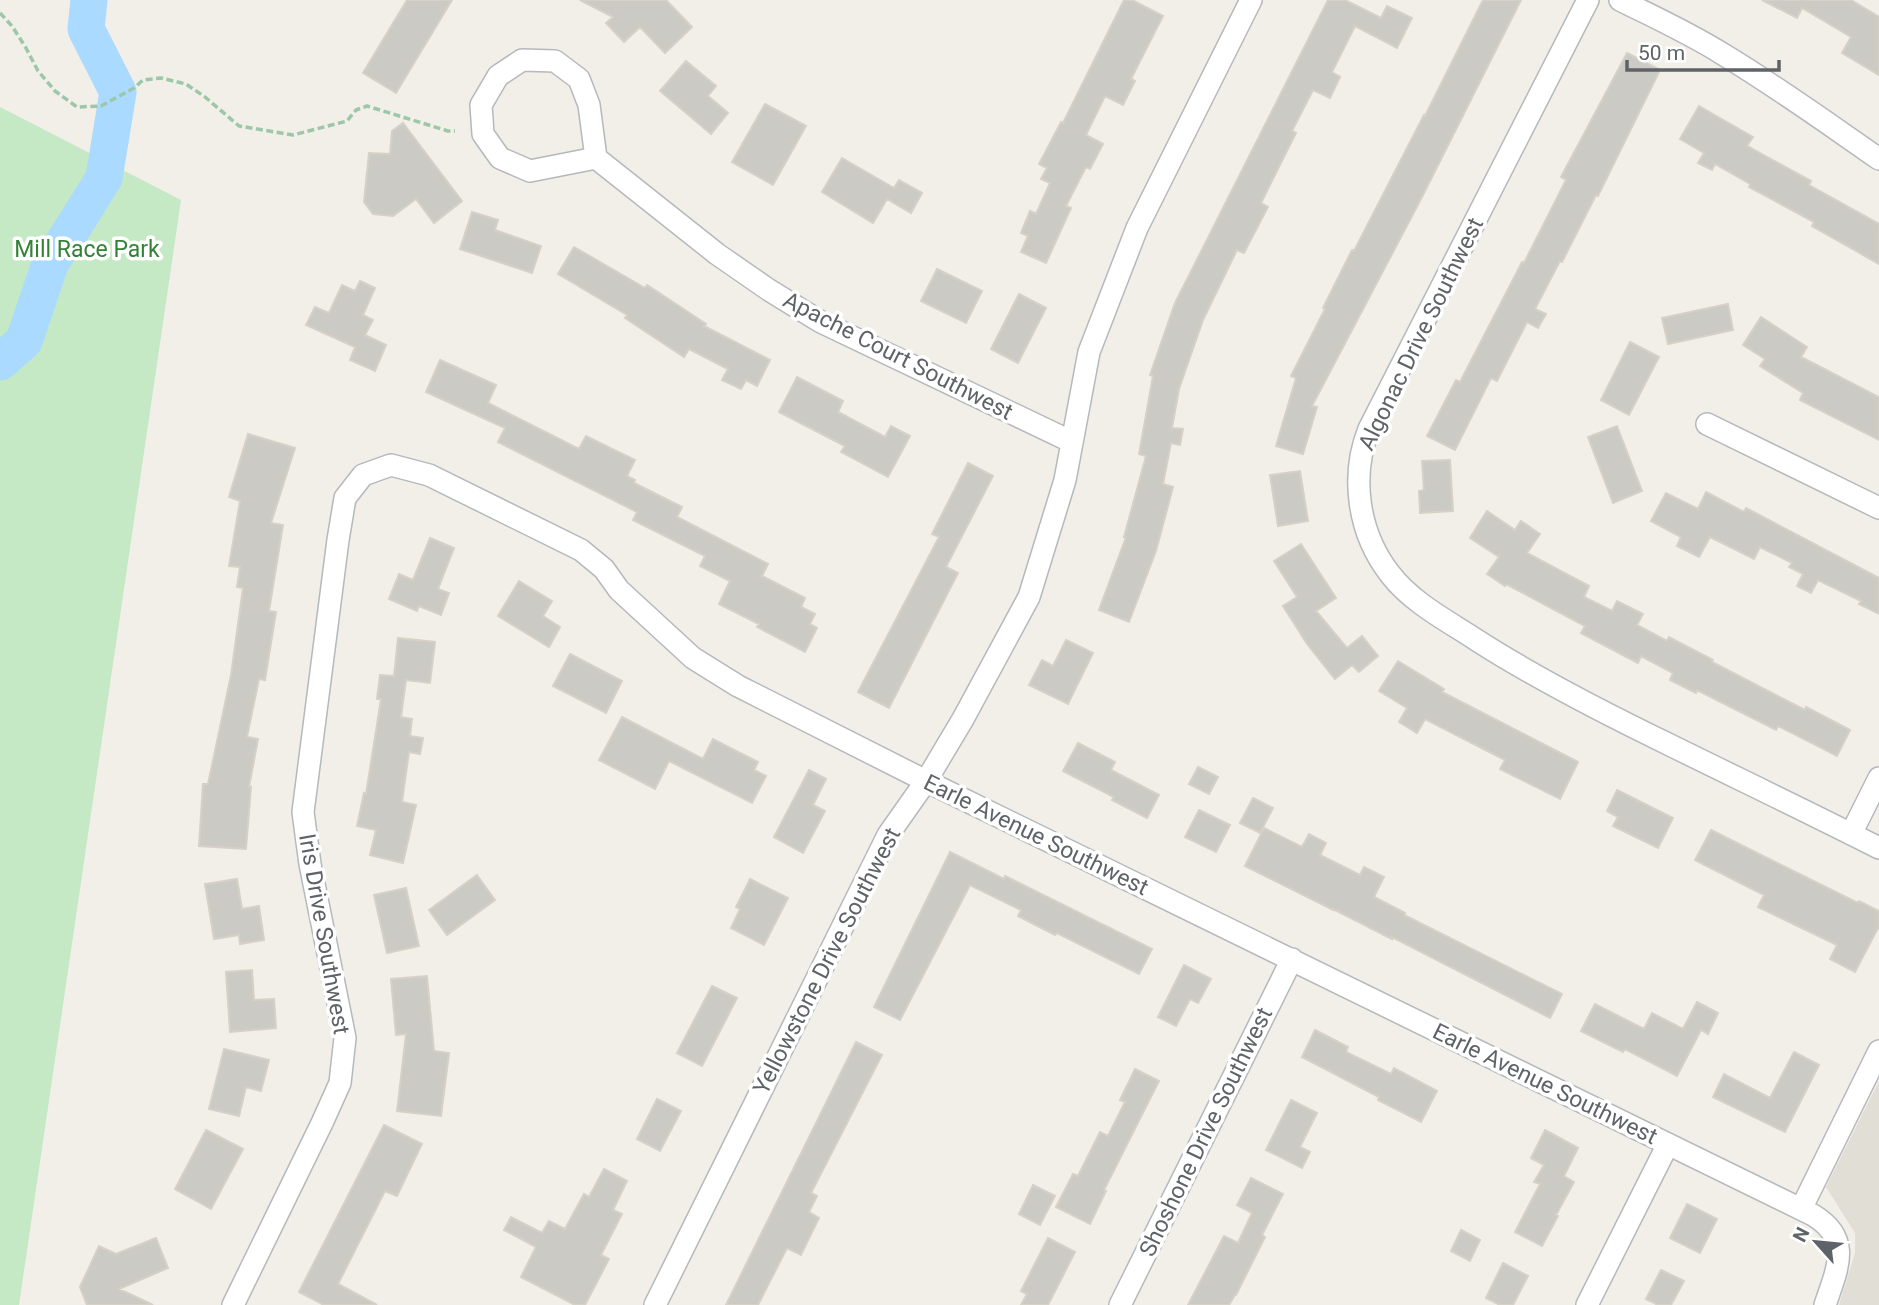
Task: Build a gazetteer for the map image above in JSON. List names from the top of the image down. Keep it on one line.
{"streets":{"street":["Algonac Drive Southwest","Apache Court Southwest","Earle Avenue Southwest","Iris Drive Southwest","Yellowstone Drive Southwest","Shoshone Drive Southwest"]},"crossings":[["Apache Court Southwest","Yellowstone Drive Southwest"],["Earle Avenue Southwest","Iris Drive Southwest"],["Earle Avenue Southwest","Yellowstone Drive Southwest"],["Earle Avenue Southwest","Shoshone Drive Southwest"]],"parks":["Mill Race Park"],"scale_bar":"50 m","north":"top left"}
